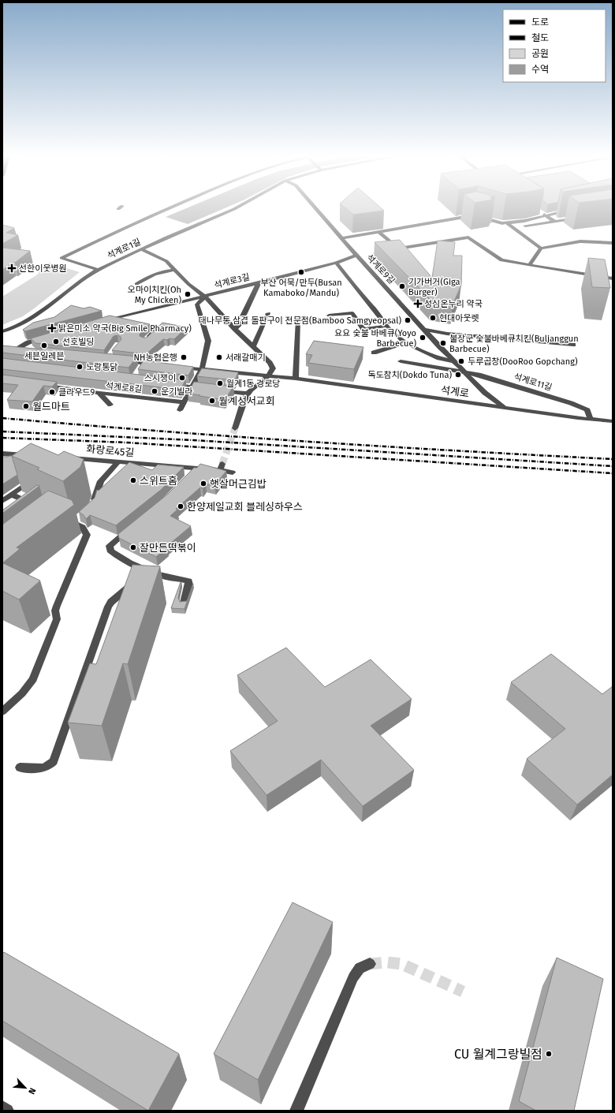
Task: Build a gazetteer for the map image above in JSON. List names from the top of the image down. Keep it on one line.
{"streets":{"street":["석계로1길","석계로9길","석계로3길","석계로11길","석계로8길","석계로","화랑로45길"]},"crossings":[["석계로9길","석계로3길"],["석계로9길","석계로11길"],["석계로9길","석계로"],["석계로11길","석계로"]],"places":{"health":["선한이웃병원","성심온누리 약국","밝은미소 약국(Big Smile Pharmacy)"],"other":["부산 어묵/만두(Busan Kamaboko/Mandu)","기가버거(Giga Burger)","오마이치킨(Oh My Chicken)","현대아웃렛","대나무통 삼겹 돌판구이 전문점(Bamboo Samgyeopsal)","요요 숯불 바베큐(Yoyo Barbecue)","선호빌딩","불장군 숯불바베큐치킨(Buljanggun Barbecue)","세븐일레븐","NH농협은행","서래갈매기","두루곱창(DooRoo Gopchang)","노랑통닭","독도참치(Dokdo Tuna)","스시쟁이","월계1동 경로당","운기빌라","클라우드9","월계성서교회","월드마트","스위트홈","햇살머근김밥","한양제일교회 블레싱하우스","잘만든떡볶이","CU 월계그랑빌점"]},"legend":["도로","철도","공원","수역"],"north":"bottom right"}
